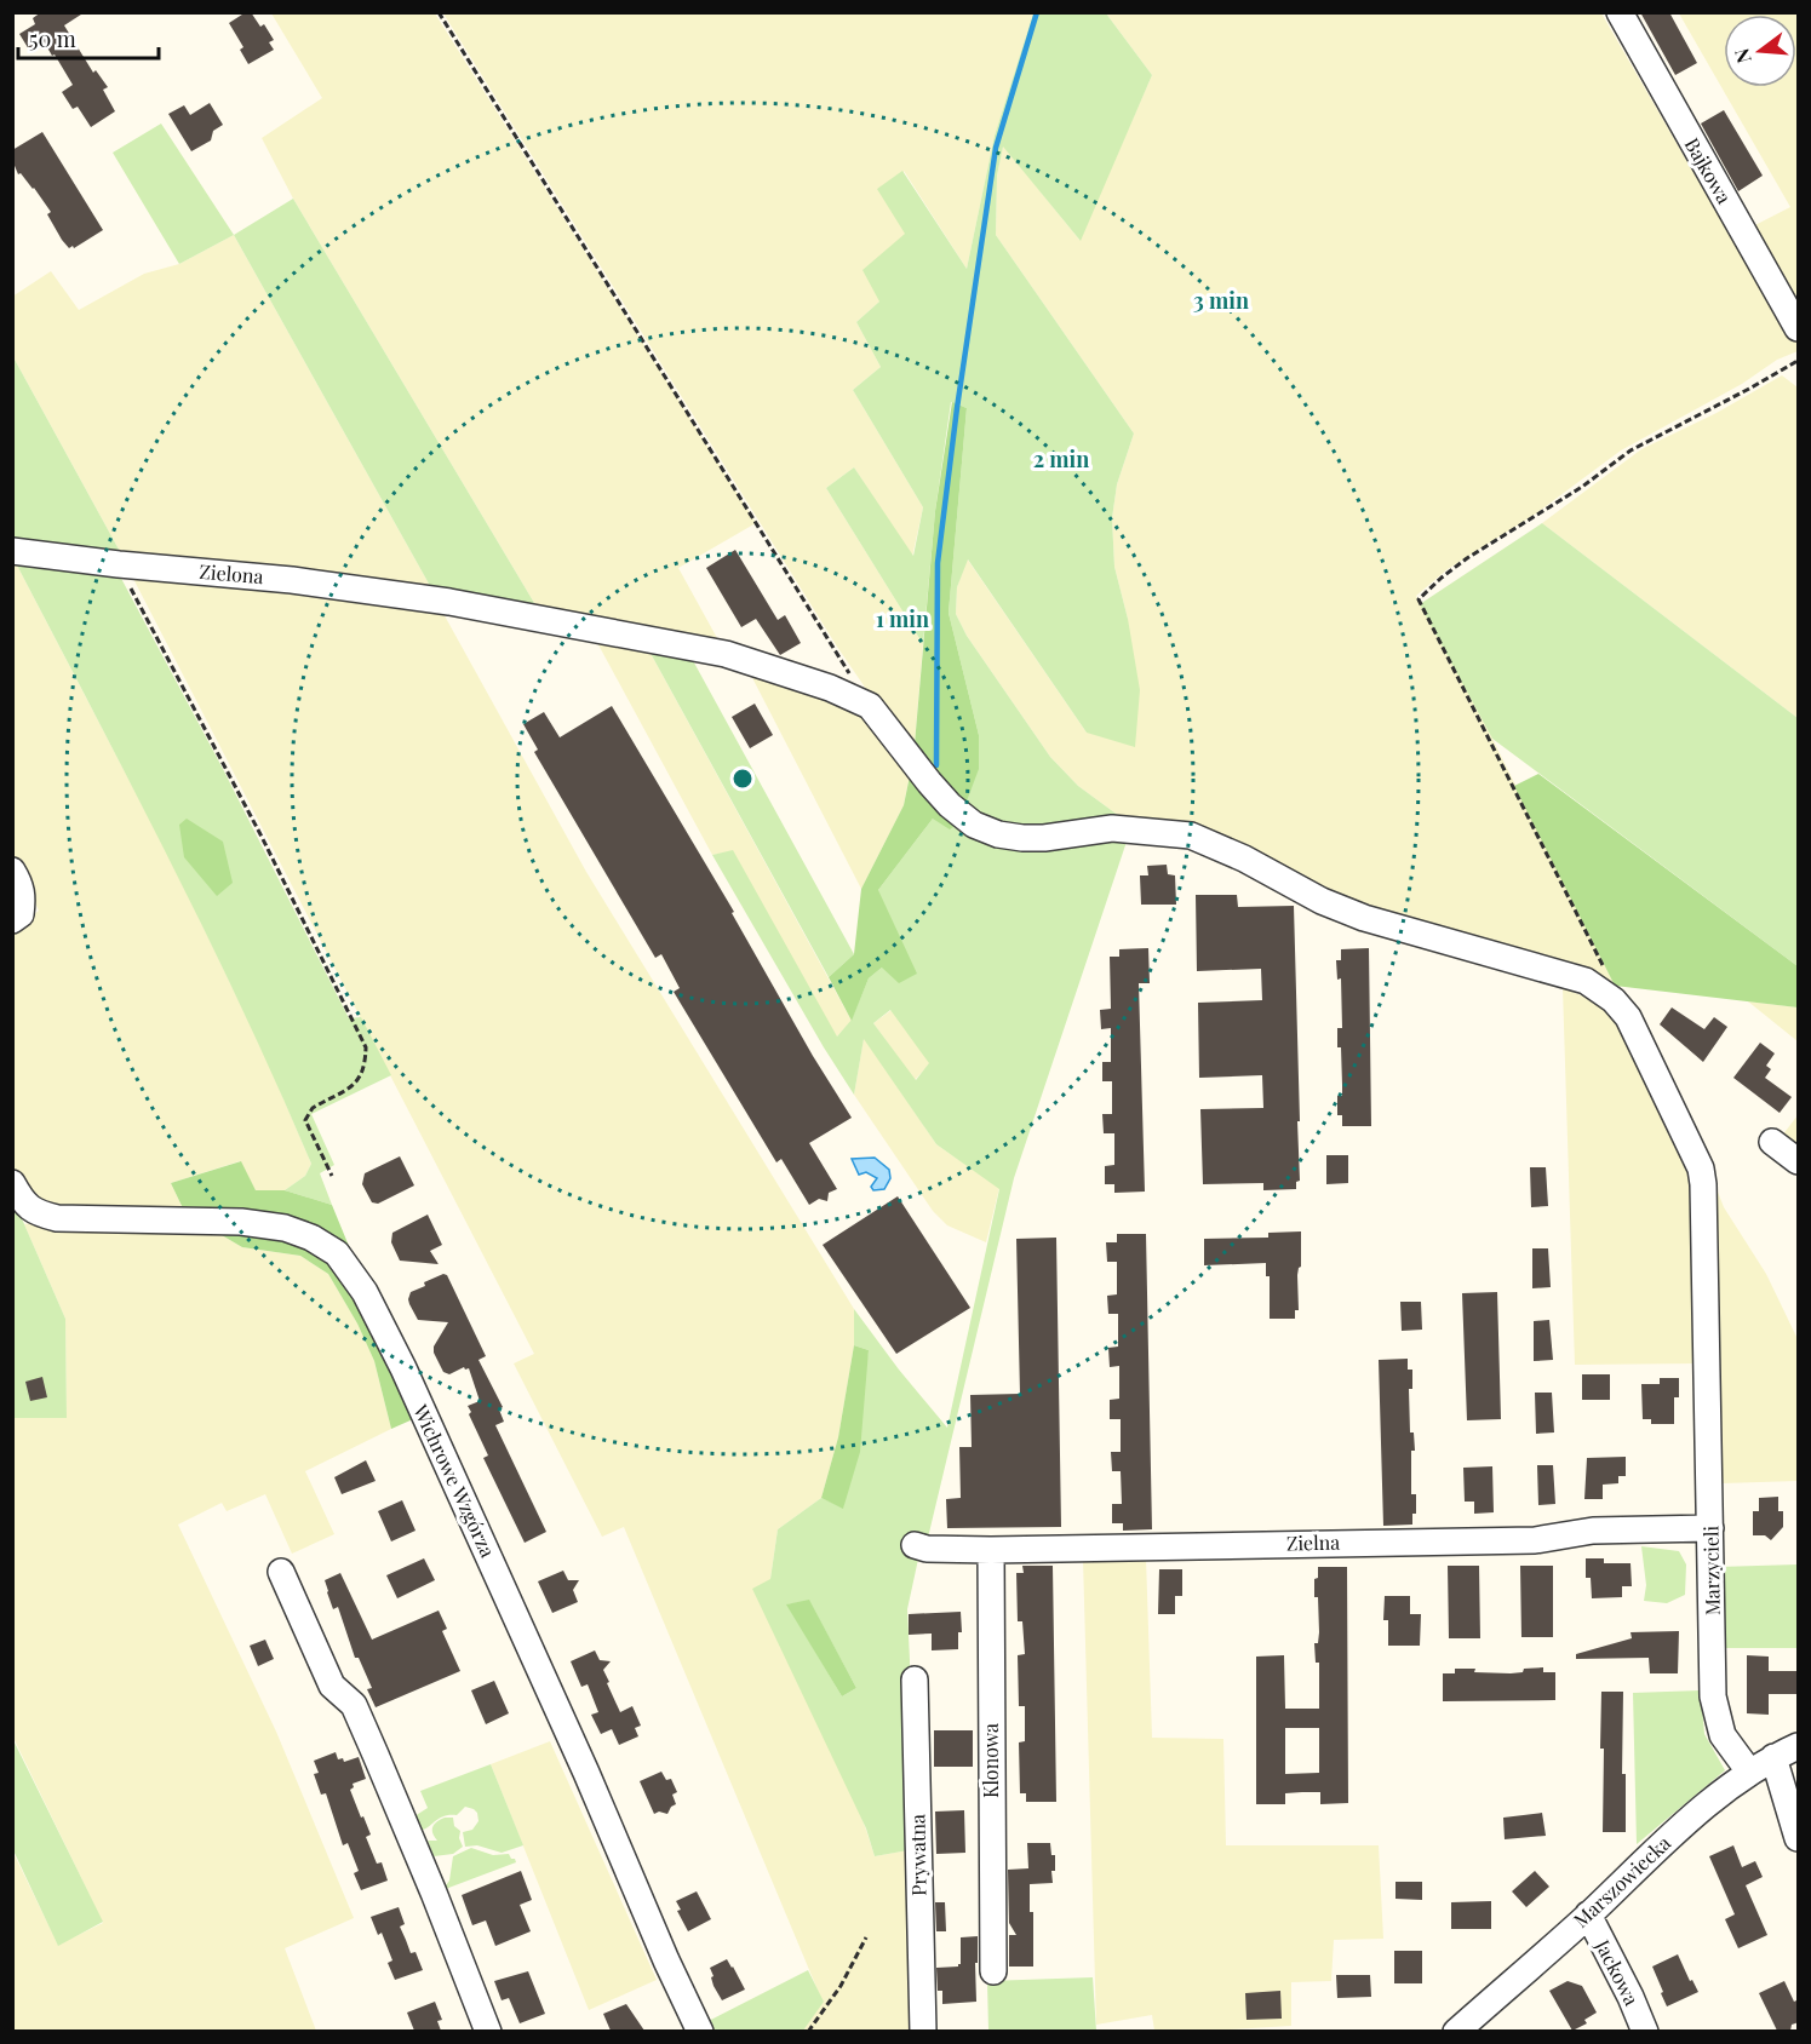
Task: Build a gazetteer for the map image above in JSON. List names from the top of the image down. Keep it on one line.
{"streets":{"street":["Bajkowa","Zielona","Wichrowe Wzgórza","Zielna","Marzycieli","Klonowa","Prywatna","Marszowiecka","Jackowa"]},"crossings":[["Zielona","Marzycieli"],["Zielna","Marzycieli"],["Zielna","Klonowa"],["Marzycieli","Marszowiecka"],["Marszowiecka","Jackowa"]],"scale_bar":"50 m","north":"left","rings":["3 min","2 min","1 min"]}
